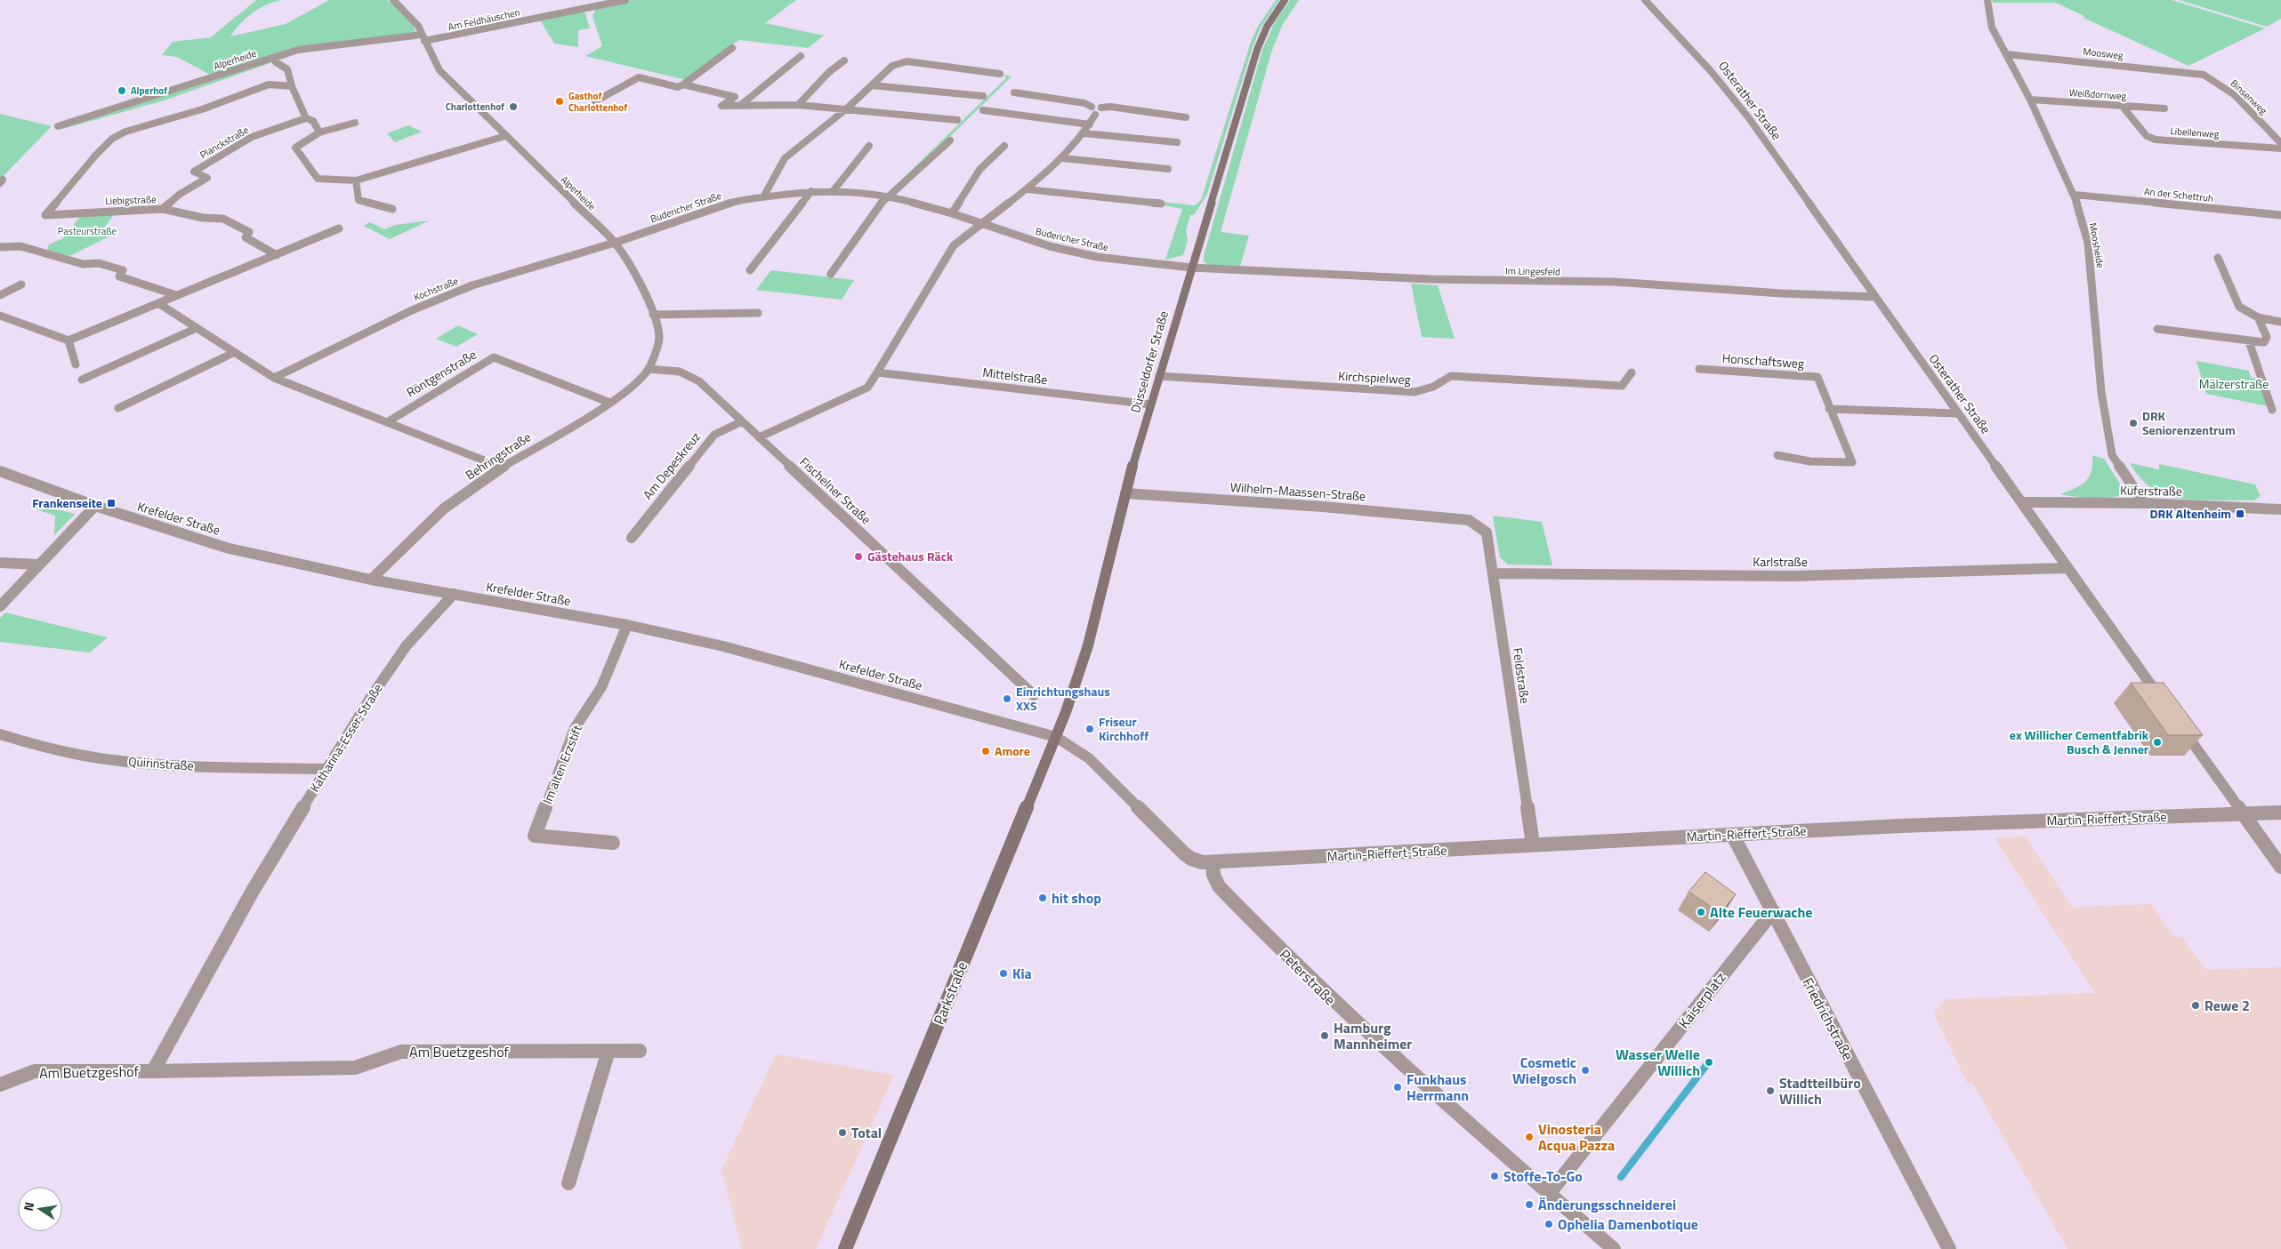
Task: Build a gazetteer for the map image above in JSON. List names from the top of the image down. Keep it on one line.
{"streets":{"main road":["Düsseldorfer Straße","Parkstraße"],"street":["Am Feldhäuschen","Moosweg","Alperheide","Weißdornweg","Binsenweg","Osterather Straße","Libellenweg","Planckstraße","An der Schettruh","Liebigstraße","Büdericher Straße","Moosheide","Im Lingesfeld","Kochstraße","Honschaftsweg","Röntgenstraße","Mittelstraße","Kirchspielweg","Behringstraße","Am Depeskreuz","Fischelner Straße","Küferstraße","Wilhelm-Maassen-Straße","Krefelder Straße","Karlstraße","Feldstraße","Katharina-Esser-Straße","Quirinstraße","Im alten Erzstift","Martin-Rieffert-Straße","Peterstraße","Kaiserplatz","Friedrichstraße","Am Buetzgeshof"]},"crossings":[["Am Feldhäuschen","Alperheide"],["Moosweg","Binsenweg"],["Moosweg","Moosheide"],["Alperheide","Büdericher Straße"],["Alperheide","Kochstraße"],["Weißdornweg","Libellenweg"],["Weißdornweg","Moosheide"],["Osterather Straße","Im Lingesfeld"],["Osterather Straße","Küferstraße"],["Osterather Straße","Karlstraße"],["Planckstraße","Liebigstraße"],["An der Schettruh","Moosheide"],["Büdericher Straße","Im Lingesfeld"],["Büdericher Straße","Kochstraße"],["Büdericher Straße","Düsseldorfer Straße"],["Moosheide","Küferstraße"],["Im Lingesfeld","Düsseldorfer Straße"],["Düsseldorfer Straße","Mittelstraße"],["Düsseldorfer Straße","Kirchspielweg"],["Düsseldorfer Straße","Wilhelm-Maassen-Straße"],["Düsseldorfer Straße","Krefelder Straße"],["Düsseldorfer Straße","Parkstraße"],["Röntgenstraße","Behringstraße"],["Behringstraße","Fischelner Straße"],["Behringstraße","Krefelder Straße"],["Am Depeskreuz","Fischelner Straße"],["Wilhelm-Maassen-Straße","Feldstraße"],["Krefelder Straße","Katharina-Esser-Straße"],["Krefelder Straße","Im alten Erzstift"],["Krefelder Straße","Parkstraße"],["Karlstraße","Feldstraße"],["Feldstraße","Martin-Rieffert-Straße"],["Katharina-Esser-Straße","Quirinstraße"],["Katharina-Esser-Straße","Am Buetzgeshof"],["Martin-Rieffert-Straße","Peterstraße"],["Martin-Rieffert-Straße","Friedrichstraße"],["Peterstraße","Kaiserplatz"],["Kaiserplatz","Friedrichstraße"]],"parks":["Pasteurstraße","Mälzerstraße"],"places":{"other":["Alperhof","Gasthof Charlottenhof","Charlottenhof","DRK Seniorenzentrum","Gästehaus Räck","Einrichtungshaus XXS","Friseur Kirchhoff","ex Willicher Cementfabrik Busch & Jenner","Amore","hit shop","Alte Feuerwache","Kia","Rewe 2","Hamburg Mannheimer","Wasser Welle Willich","Cosmetic Wielgosch","Funkhaus Herrmann","Stadtteilbüro Willich","Total","Vinosteria Acqua Pazza","Stoffe-To-Go","Änderungsschneiderei","Ophelia Damenbotique"],"transit":["Frankenseite","DRK Altenheim"]},"north":"left"}
